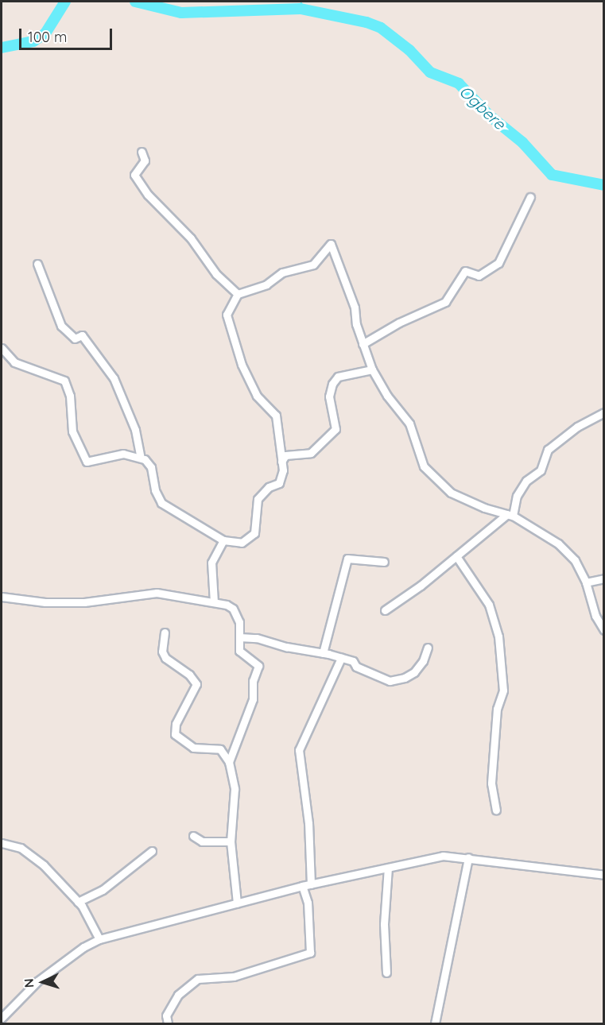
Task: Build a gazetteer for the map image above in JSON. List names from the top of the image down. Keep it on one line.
{"water":["Ogbere"],"scale_bar":"100 m","north":"left"}
